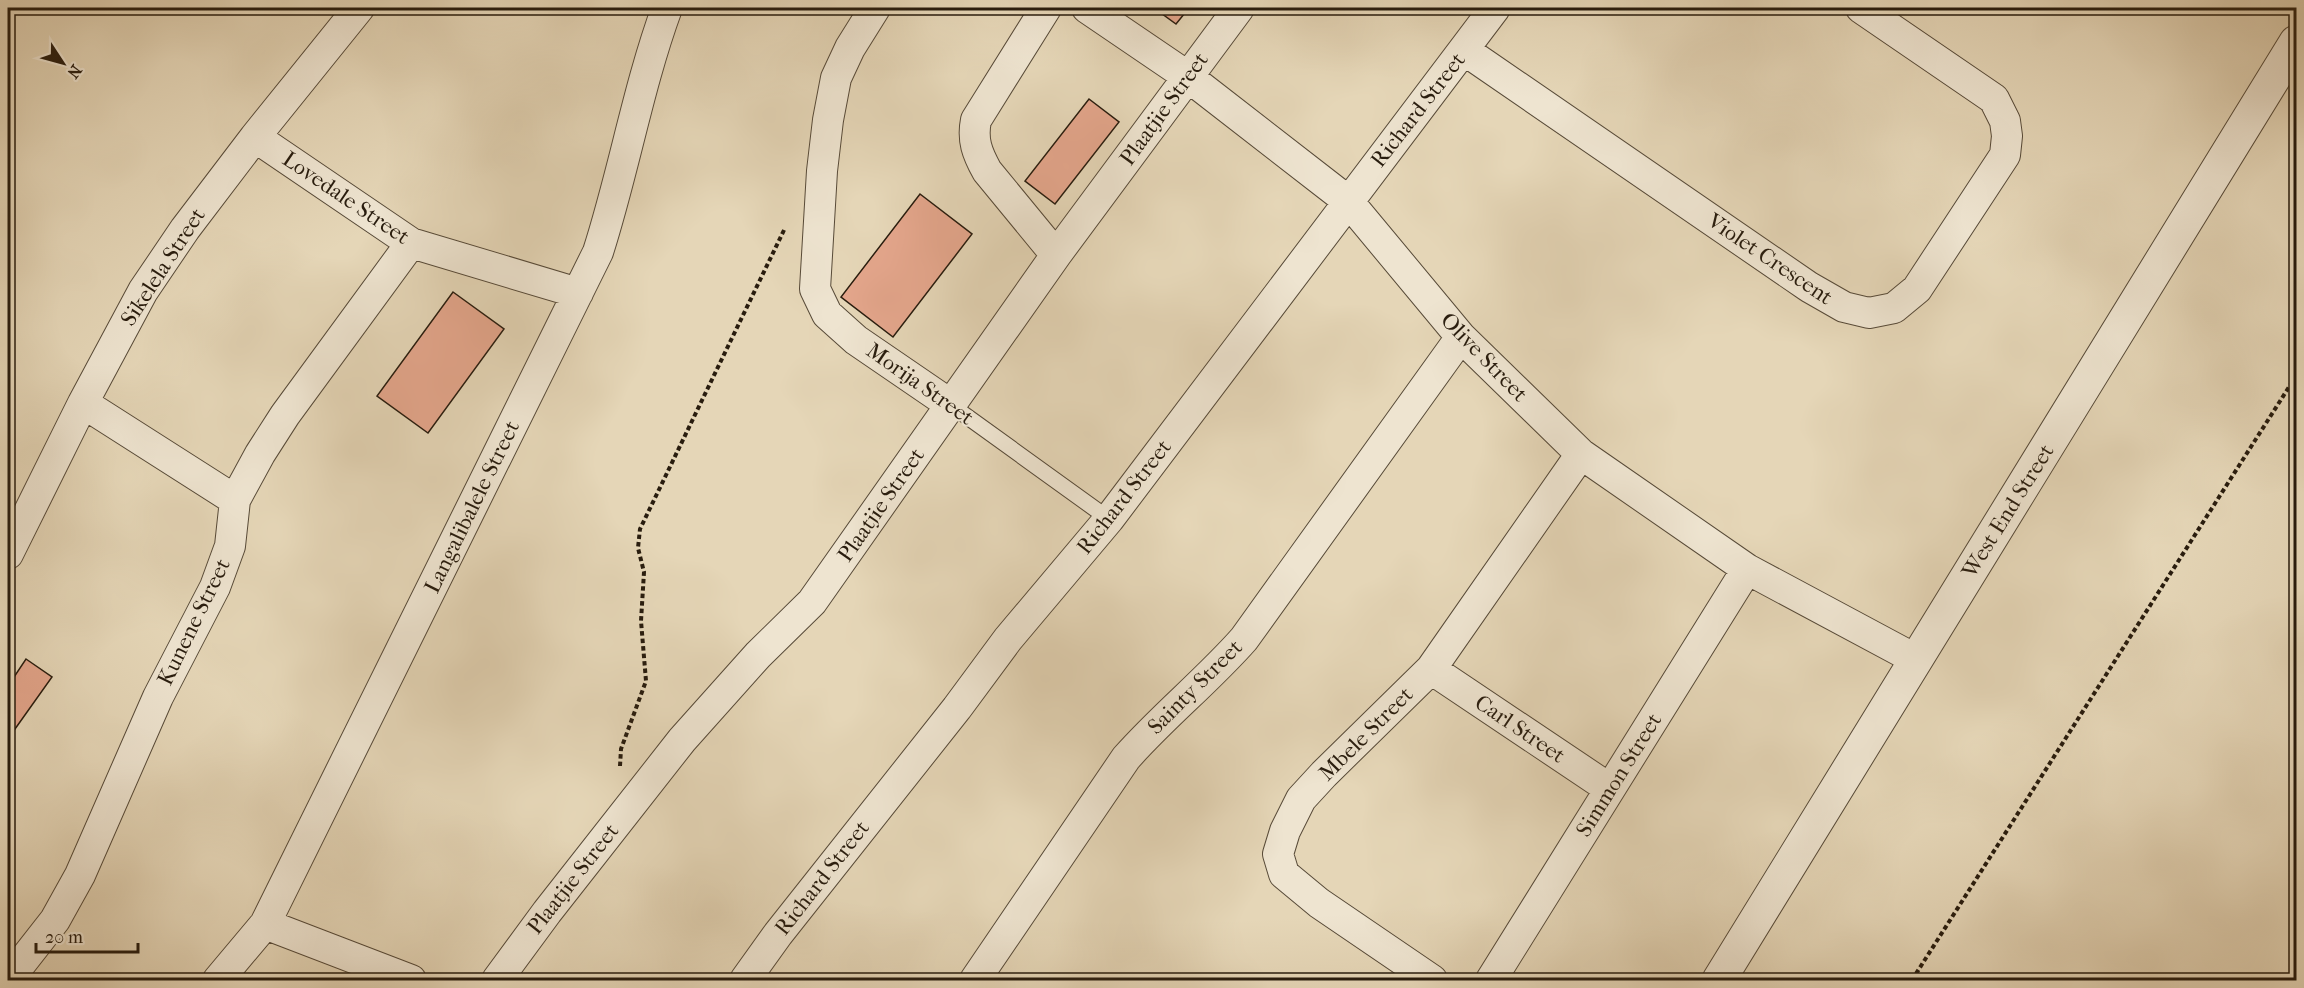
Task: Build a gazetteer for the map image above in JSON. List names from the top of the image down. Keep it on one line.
{"streets":{"street":["Plaatjie Street","Richard Street","Lovedale Street","Violet Crescent","Sikelela Street","Olive Street","Morija Street","Langalibalele Street","West End Street","Kunene Street","Sainty Street","Carl Street","Mbele Street","Simmon Street"]},"crossings":[["Plaatjie Street","Olive Street"],["Plaatjie Street","Morija Street"],["Richard Street","Violet Crescent"],["Richard Street","Olive Street"],["Richard Street","Morija Street"],["Lovedale Street","Sikelela Street"],["Lovedale Street","Langalibalele Street"],["Lovedale Street","Kunene Street"],["Olive Street","West End Street"],["Olive Street","Sainty Street"],["Olive Street","Mbele Street"],["Olive Street","Simmon Street"],["Carl Street","Mbele Street"],["Carl Street","Simmon Street"]],"scale_bar":"20 m","north":"bottom right"}
